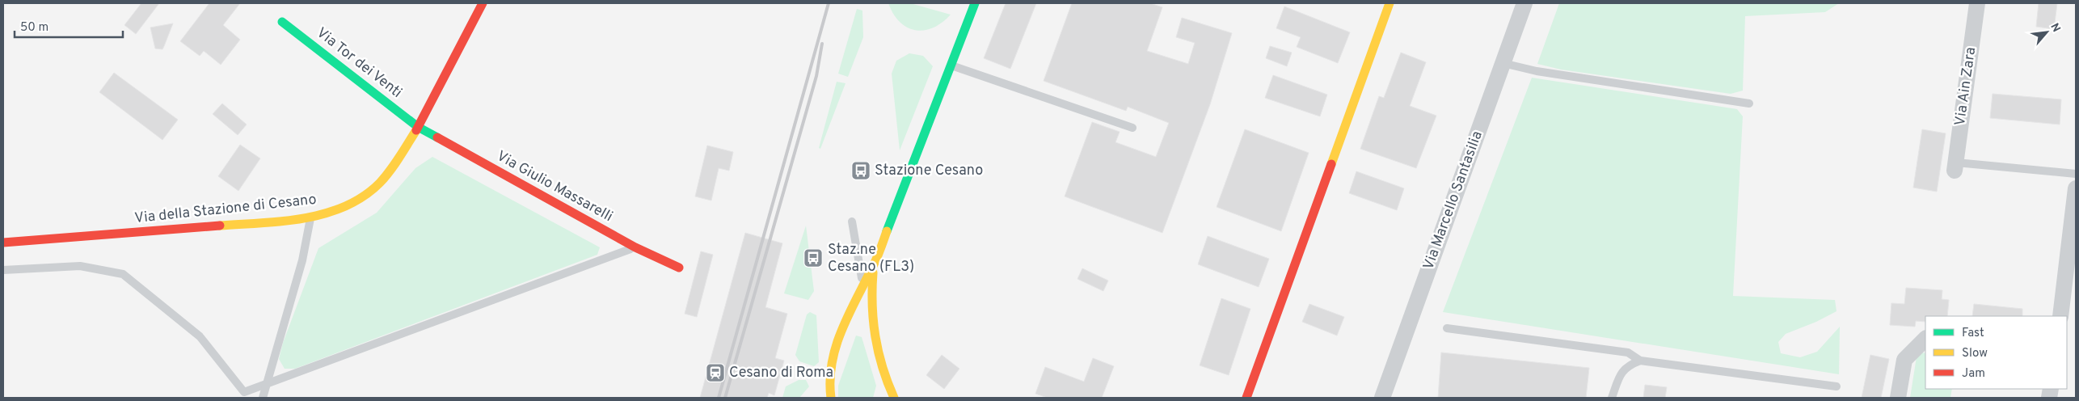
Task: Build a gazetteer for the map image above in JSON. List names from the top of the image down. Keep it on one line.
{"streets":{"street":["Via Tor dei Venti","Via Ain Zara","Via Giulio Massarelli","Via Marcello Santasilia","Via della Stazione di Cesano"]},"crossings":[["Via Tor dei Venti","Via Giulio Massarelli"],["Via Tor dei Venti","Via della Stazione di Cesano"],["Via Giulio Massarelli","Via della Stazione di Cesano"]],"places":{"bus stop":["Stazione Cesano","Staz.ne Cesano (FL3)"],"station":["Cesano di Roma"]},"legend":["Fast","Slow","Jam"],"scale_bar":"50 m","north":"top right"}
